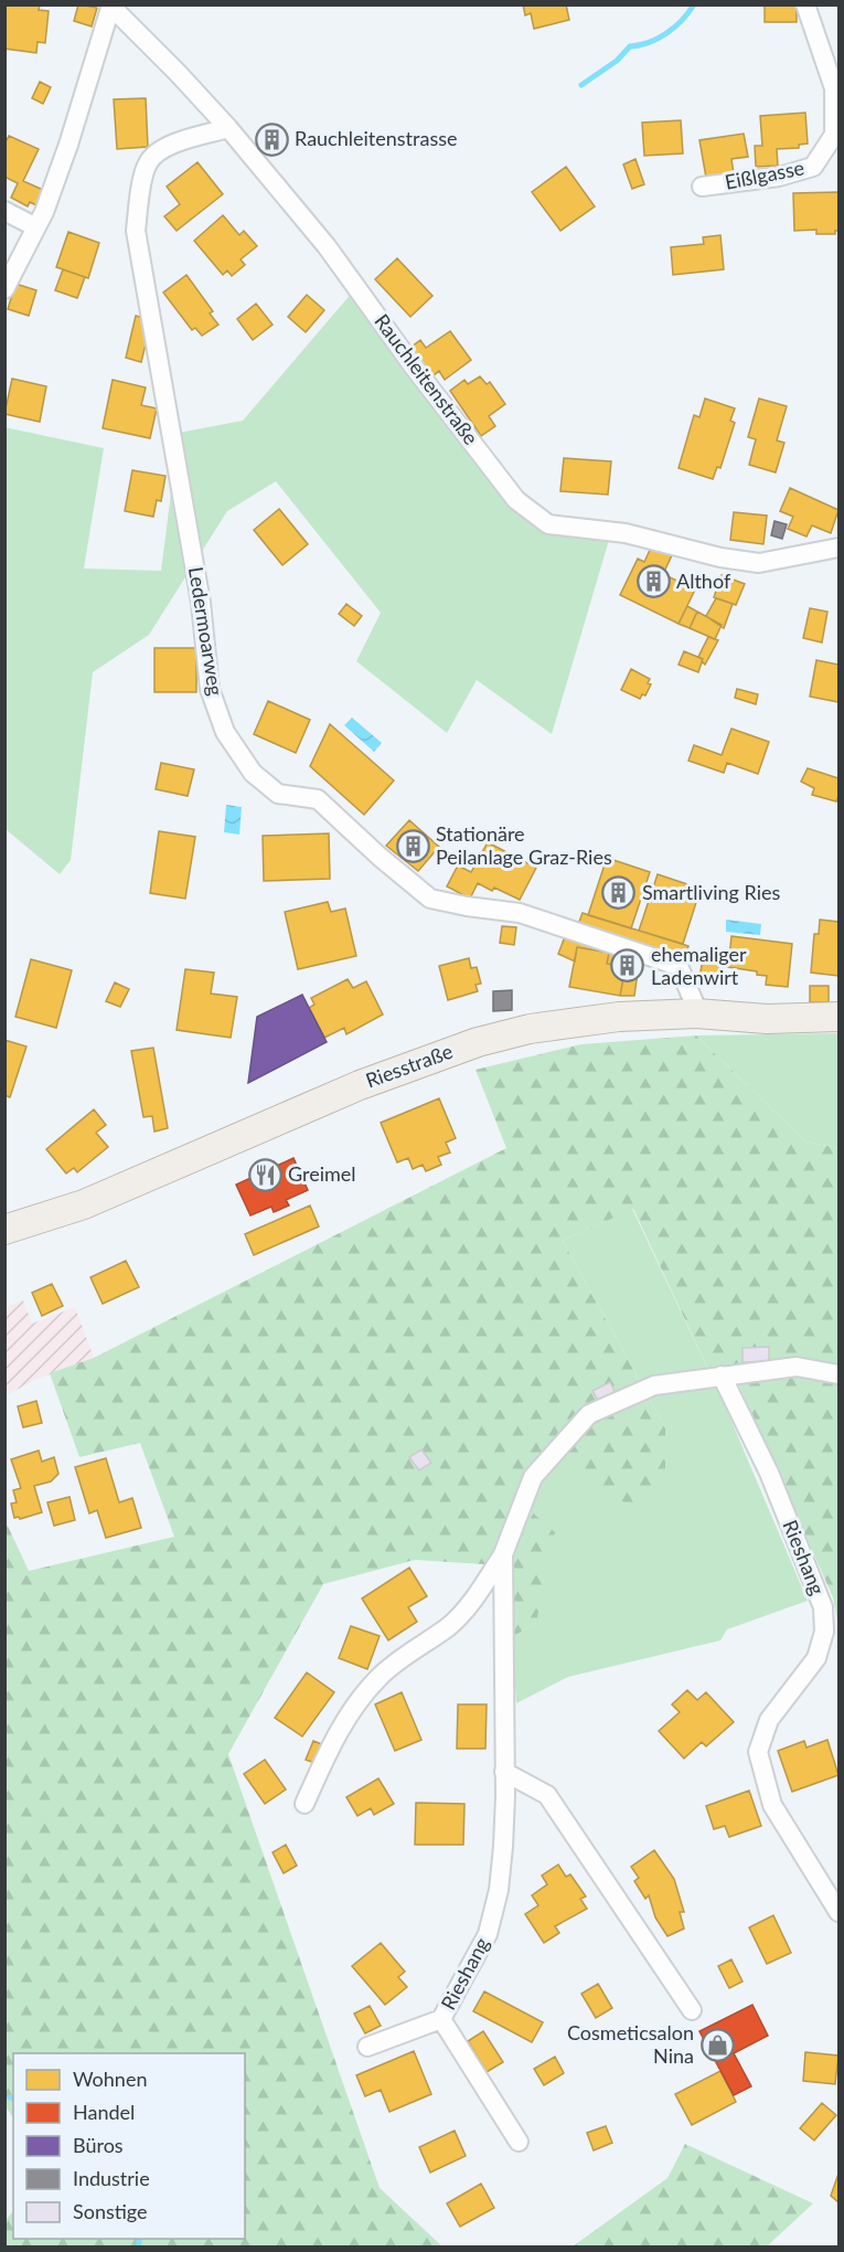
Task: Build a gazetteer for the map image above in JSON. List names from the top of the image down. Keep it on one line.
{"streets":{"main road":["Riesstraße"],"street":["Eißlgasse","Rauchleitenstraße","Ledermoarweg","Rieshang"]},"crossings":[["Rauchleitenstraße","Ledermoarweg"],["Ledermoarweg","Riesstraße"]],"places":{"building":["Rauchleitenstrasse","Althof","Stationäre Peilanlage Graz-Ries","Smartliving Ries","ehemaliger Ladenwirt"],"restaurant":["Greimel"],"shop":["Cosmeticsalon Nina"]},"legend":["Wohnen","Handel","Büros","Industrie","Sonstige"]}
